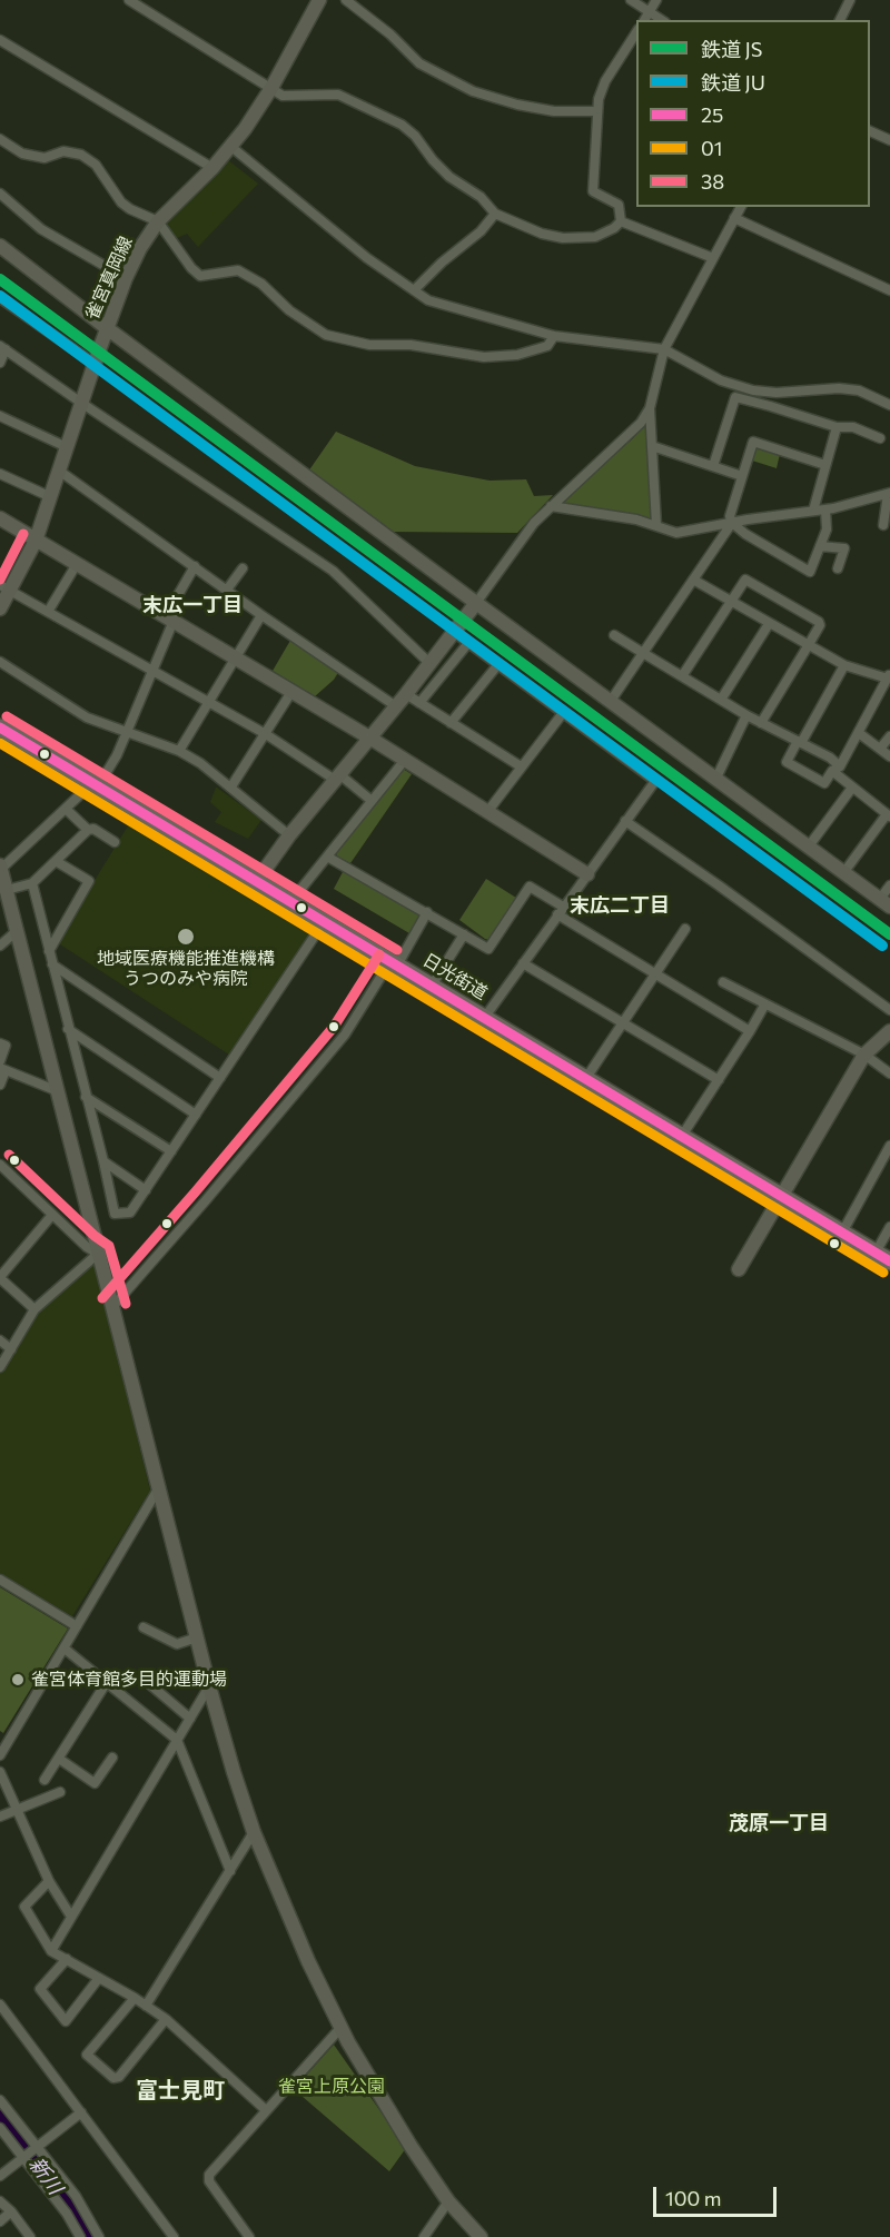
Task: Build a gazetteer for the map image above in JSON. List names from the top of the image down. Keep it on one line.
{"streets":{"highway":["日光街道"],"street":["雀宮真岡線"]},"districts":["末広一丁目","末広二丁目","茂原一丁目","富士見町"],"water":["新川"],"parks":["雀宮上原公園"],"places":["地域医療機能推進機構 うつのみや病院","雀宮体育館多目的運動場"],"lines":["rail line JS","rail line JU","transit line 38","transit line 25","transit line 01"],"legend":["鉄道 JS","鉄道 JU","25","01","38"],"scale_bar":"100 m"}
